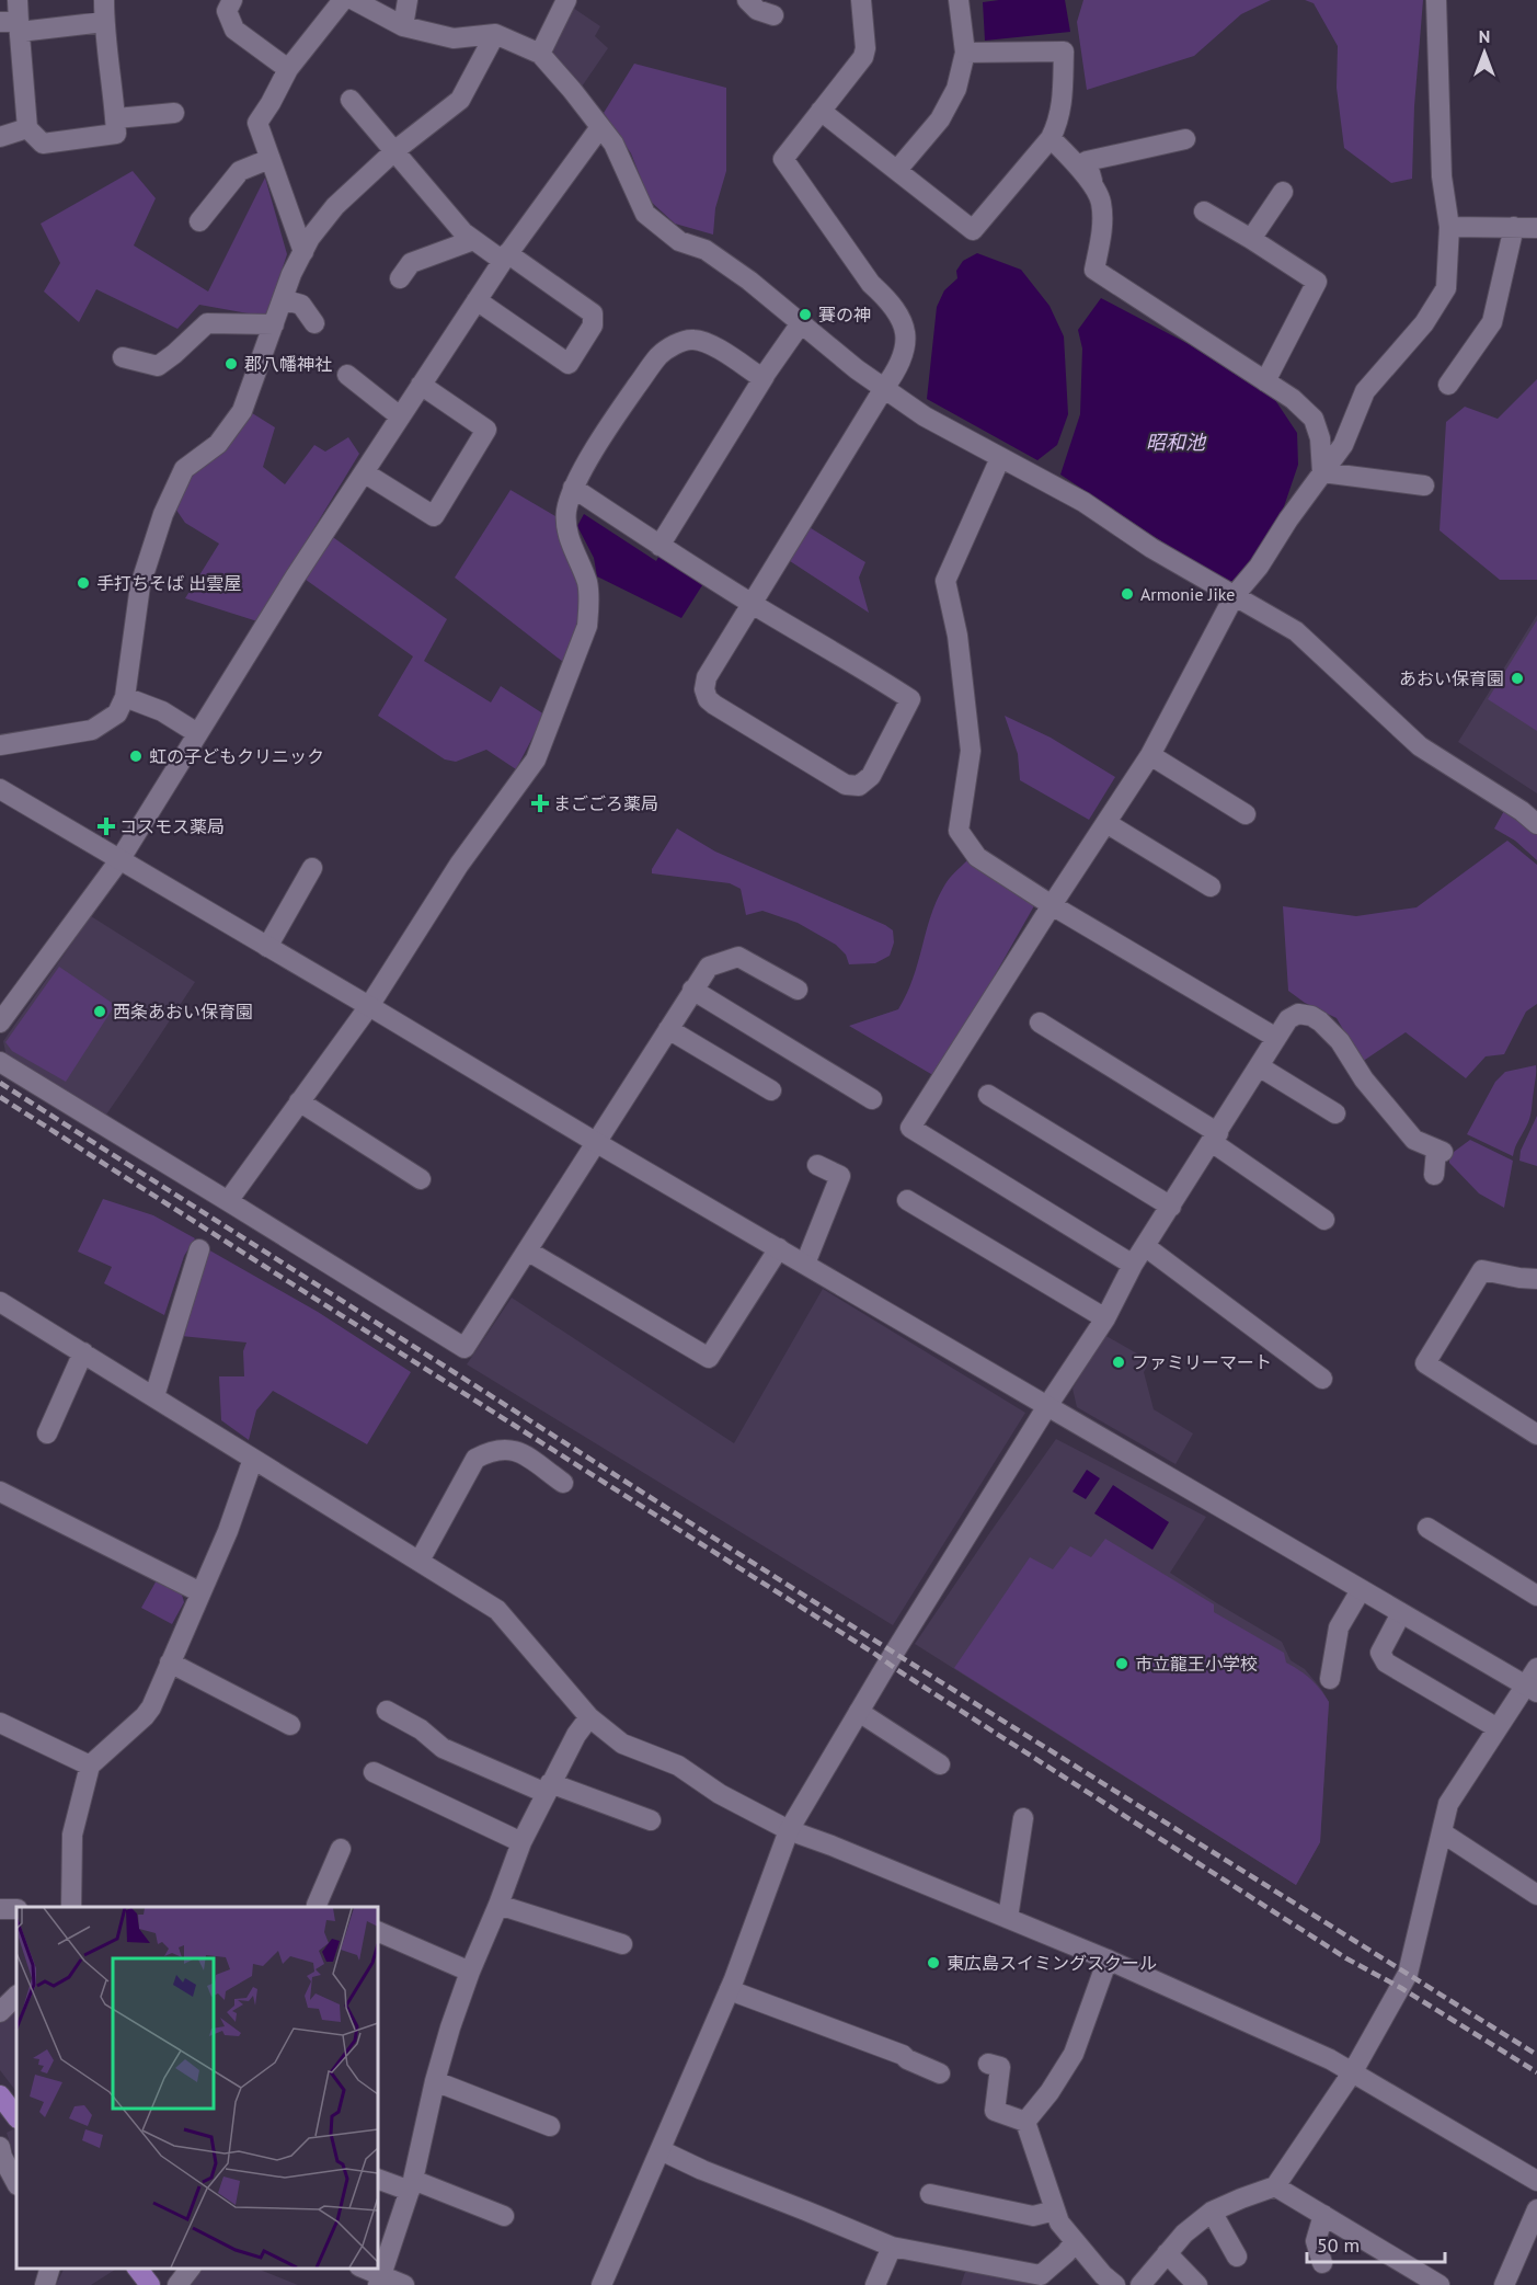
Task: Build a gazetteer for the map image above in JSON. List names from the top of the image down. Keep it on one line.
{"water":["昭和池"],"places":{"other":["賽の神","郡八幡神社","手打ちそば 出雲屋","Armonie Jike","あおい保育園","虹の子どもクリニック","西条あおい保育園","ファミリーマート","市立龍王小学校","東広島スイミングスクール"],"health":["まごごろ薬局","コスモス薬局"]},"scale_bar":"50 m","north":"top"}
